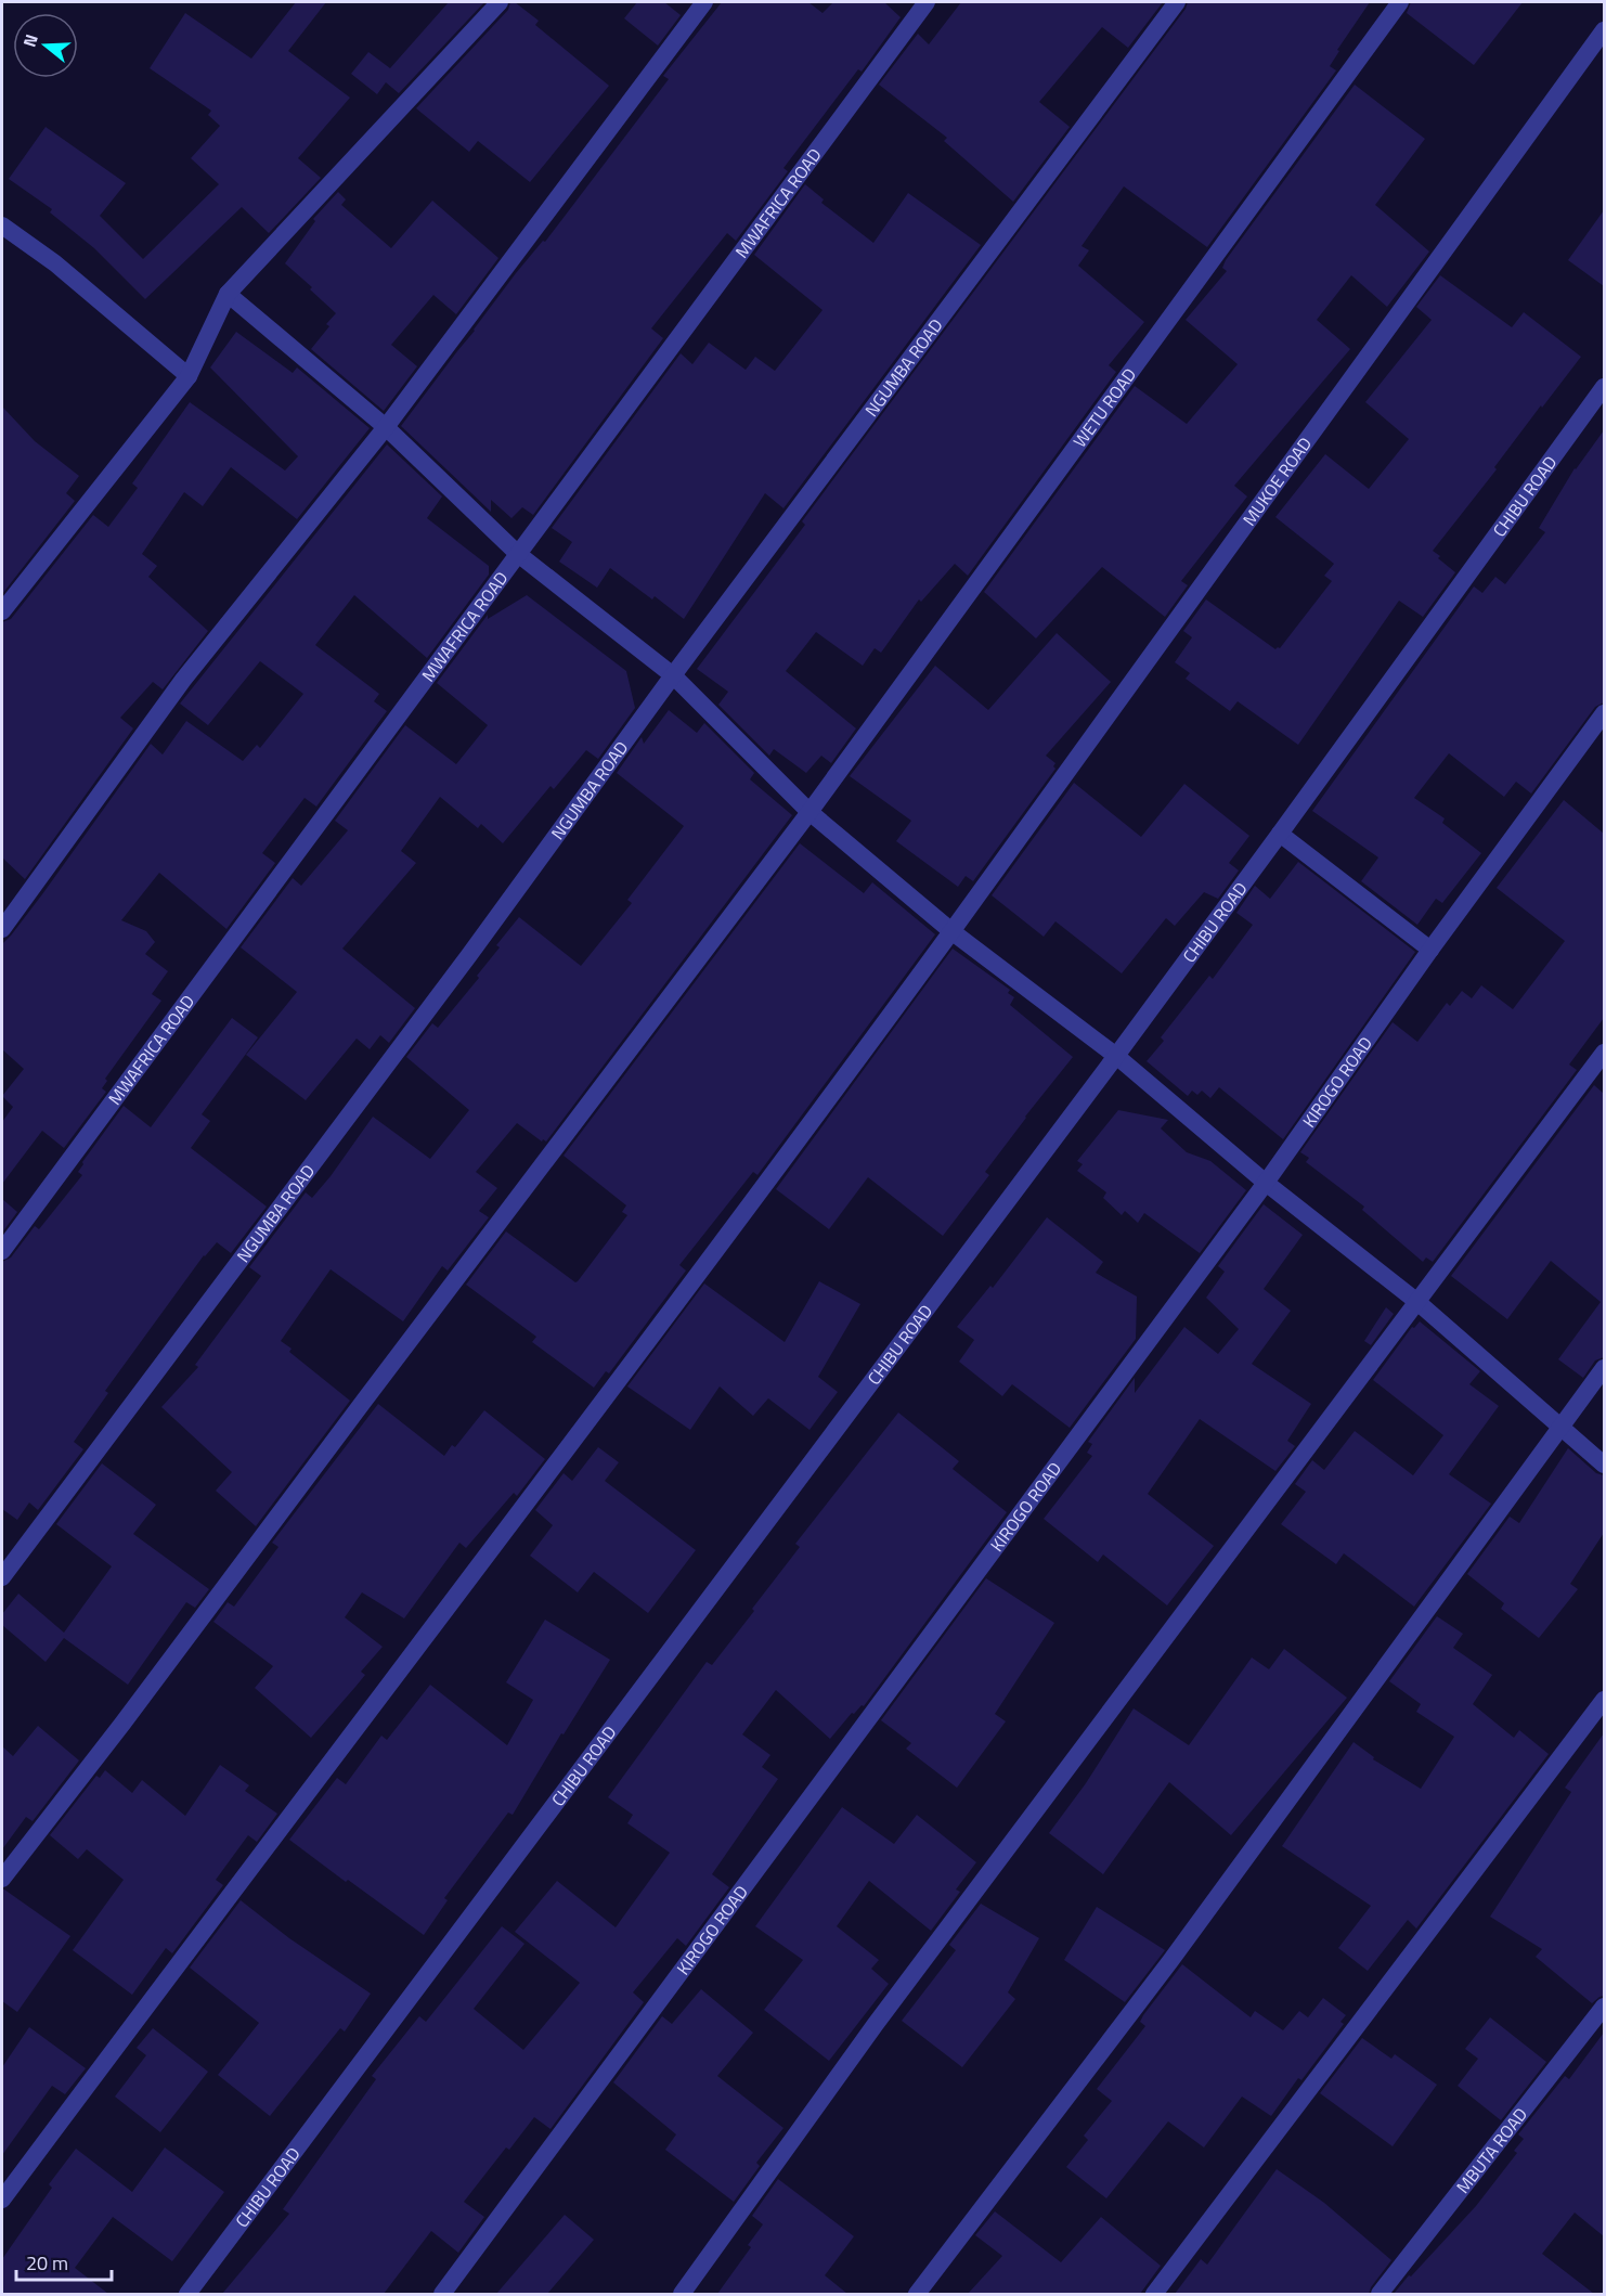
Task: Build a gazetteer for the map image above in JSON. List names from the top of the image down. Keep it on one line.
{"streets":{"street":["MWAFRICA ROAD","NGUMBA ROAD","WETU ROAD","MUKOE ROAD","CHIBU ROAD","KIROGO ROAD","MBUTA ROAD"]},"scale_bar":"20 m","north":"left"}
